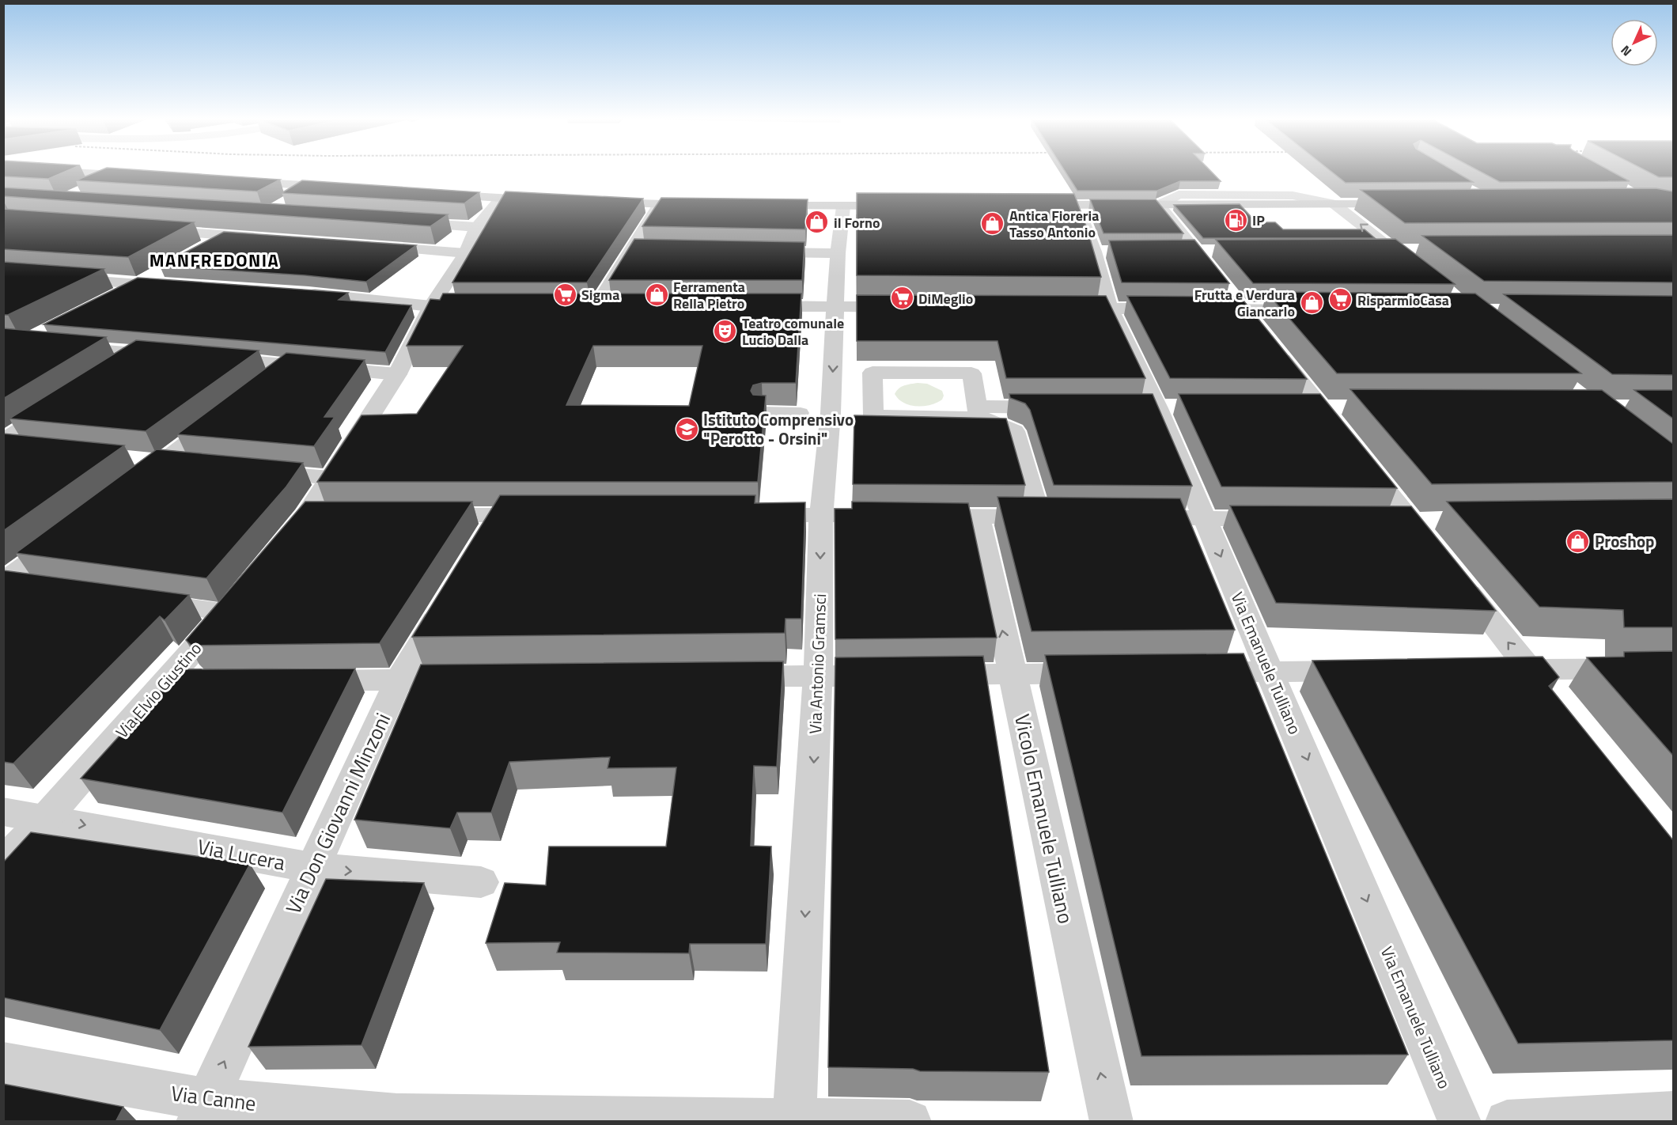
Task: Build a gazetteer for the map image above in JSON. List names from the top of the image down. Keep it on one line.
{"streets":{"street":["Via Emanuele Tulliano","Via Antonio Gramsci","Via Elvio Giustino","Via Don Giovanni Minzoni","Vicolo Emanuele Tulliano","Via Lucera","Via Canne"]},"crossings":[["Via Antonio Gramsci","Via Canne"],["Via Elvio Giustino","Via Lucera"],["Via Don Giovanni Minzoni","Via Lucera"],["Via Don Giovanni Minzoni","Via Canne"]],"one_way":["Via Antonio Gramsci","Via Don Giovanni Minzoni","Vicolo Emanuele Tulliano"],"districts":["MANFREDONIA"],"places":{"fuel station":["IP"],"shop":["il Forno","Antica Fioreria Tasso Antonio","Ferramenta Rella Pietro","Frutta e Verdura Giancarlo","Proshop"],"supermarket":["Sigma","DiMeglio","RisparmioCasa"],"theatre":["Teatro comunale Lucio Dalla"],"school or university":["Istituto Comprensivo \"Perotto - Orsini\""]},"north":"bottom left"}
